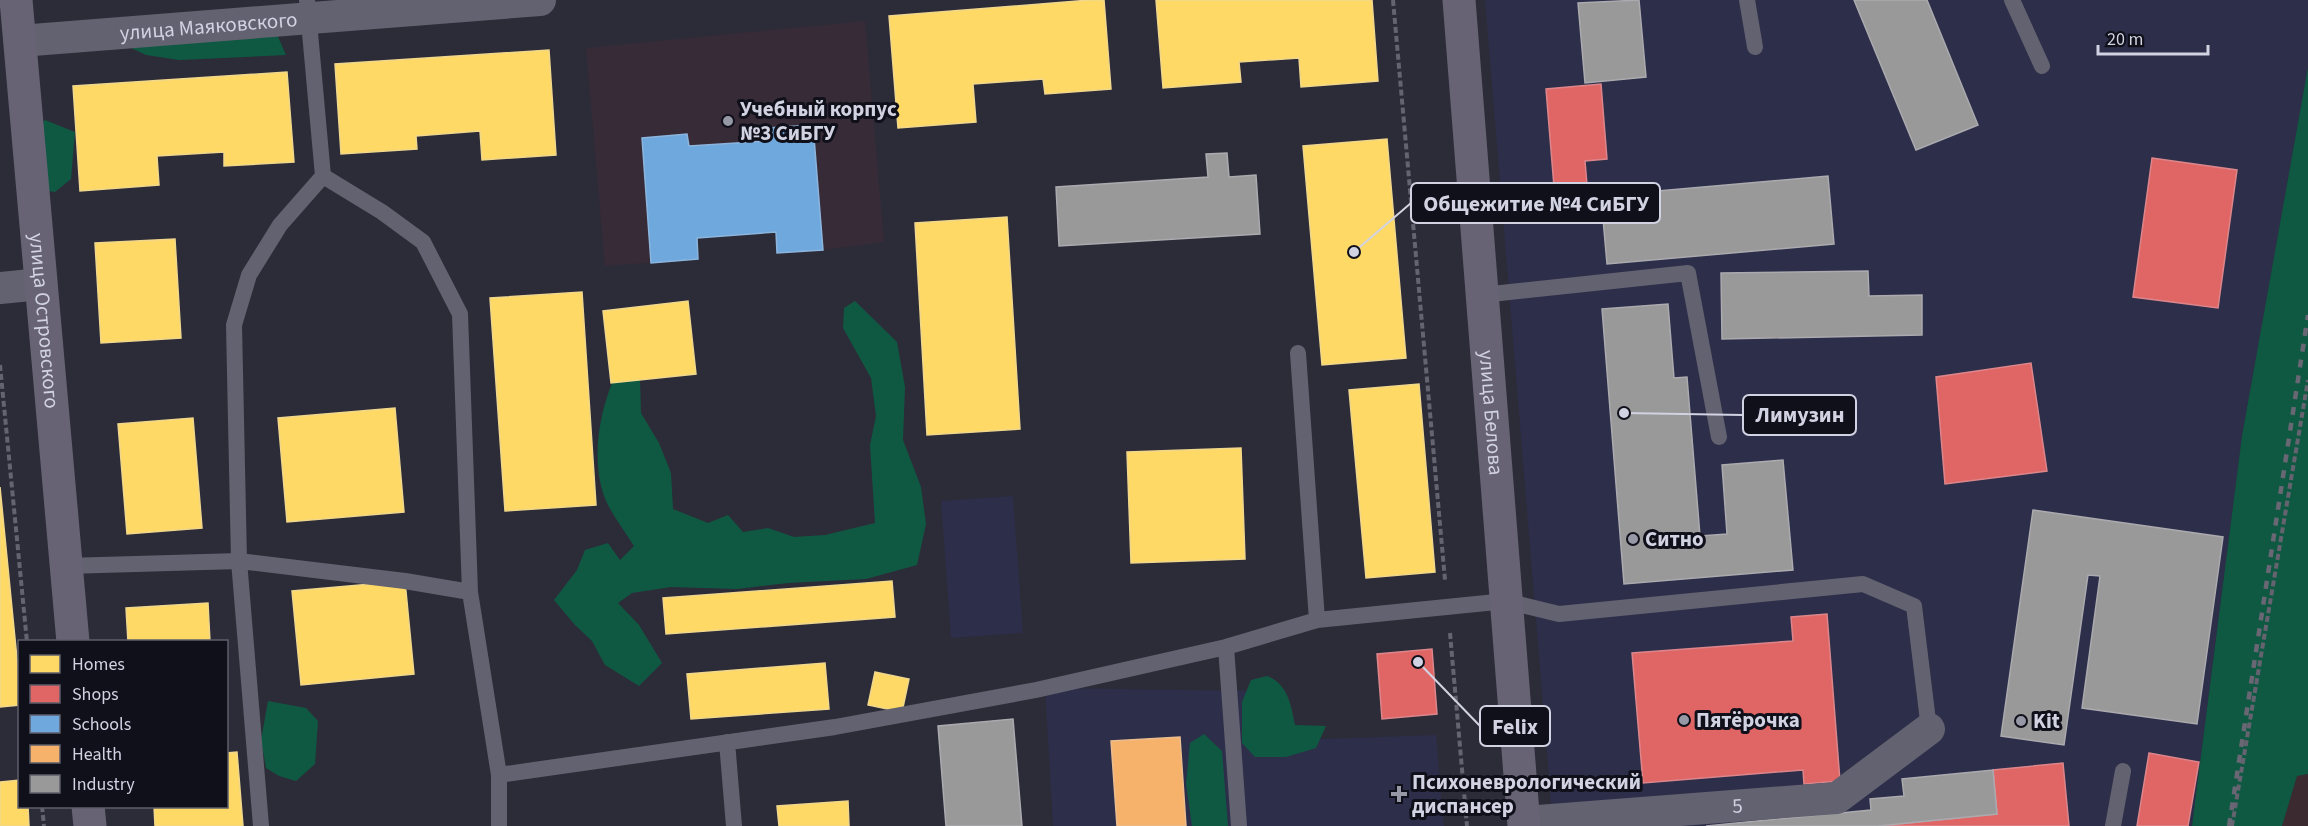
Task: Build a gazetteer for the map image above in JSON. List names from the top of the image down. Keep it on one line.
{"streets":{"main road":["улица Островского","улица Белова"],"street":["улица Маяковского","5"]},"crossings":[["улица Маяковского","улица Островского"],["улица Белова","5"]],"places":{"other":["Учебный корпус №3 СиБГУ","Общежитие №4 СиБГУ","Лимузин","Ситно","Felix","Пятёрочка","Kit"],"health":["Психоневрологический диспансер"]},"legend":["Homes","Shops","Schools","Health","Industry"],"scale_bar":"20 m"}
